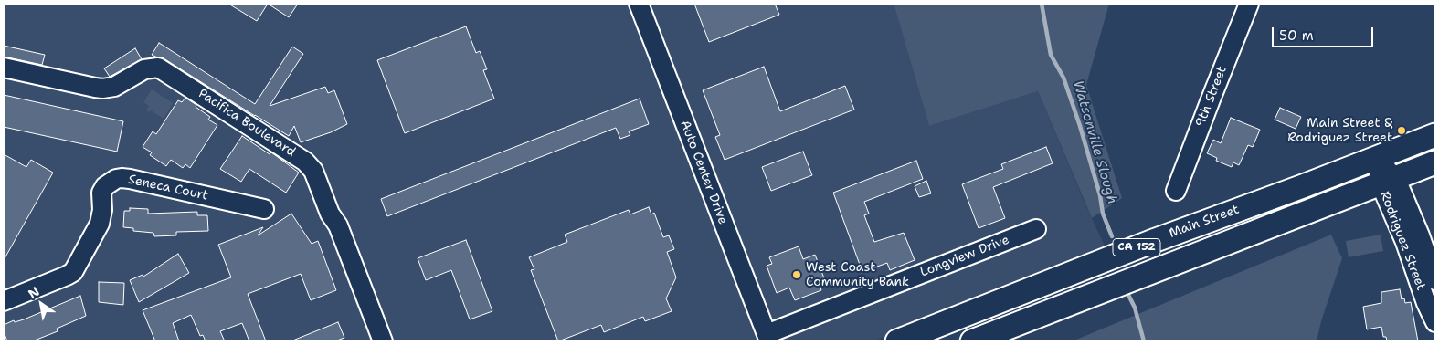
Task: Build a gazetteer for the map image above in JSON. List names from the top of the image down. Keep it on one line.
{"streets":{"main road":["Main Street","CA 152"],"street":["9th Street","Pacifica Boulevard","Auto Center Drive","Seneca Court","Rodriguez Street","Longview Drive"]},"crossings":[["Auto Center Drive","Longview Drive"],["Main Street","Rodriguez Street"],["Rodriguez Street","CA 152"]],"water":["Watsonville Slough"],"places":["Main Street & Rodriguez Street","West Coast Community Bank"],"scale_bar":"50 m","north":"top left"}
